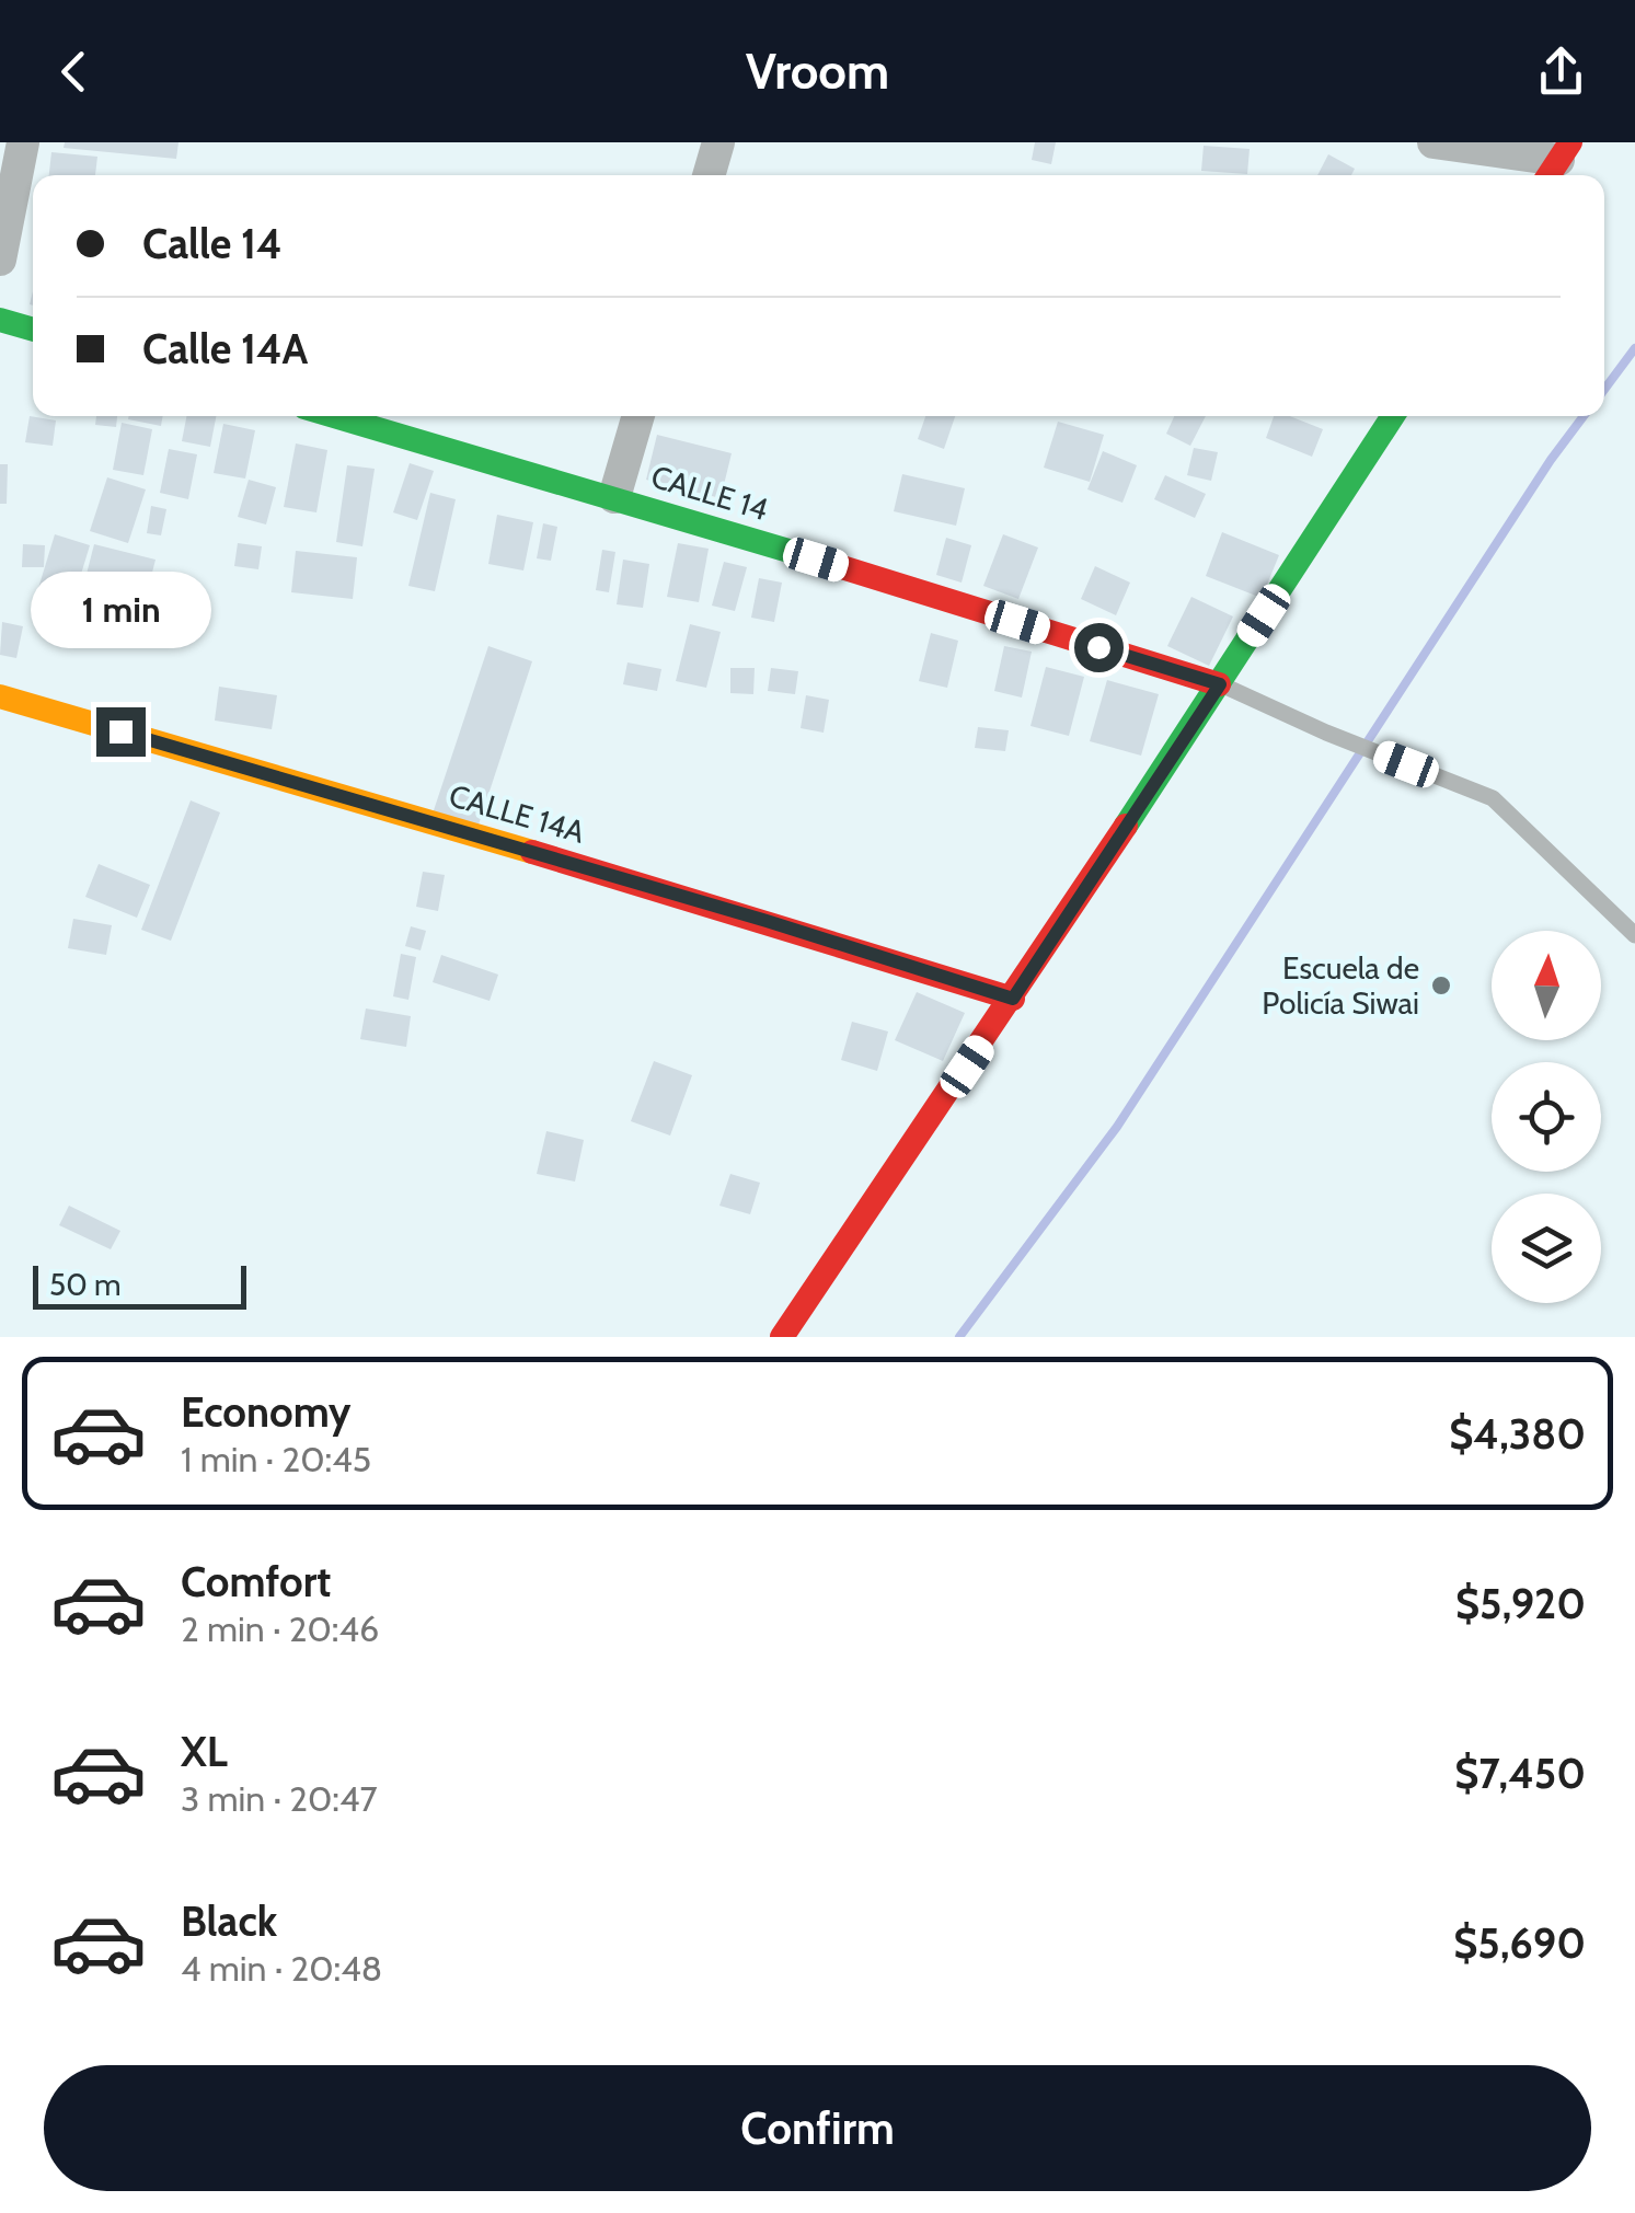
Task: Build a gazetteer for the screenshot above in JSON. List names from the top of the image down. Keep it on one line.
{"streets":{"street":["CALLE 14","CALLE 14A"]},"places":["Escuela de Policía Siwai"],"scale_bar":"50 m","north":"top","page":{"header":"Vroom","banner":["Calle 14","Calle 14A"],"bubble":"1 min","scale":"50 m","list":[{"name":"Economy","note":"1 min · 20:45","value":"$4,380"},{"name":"Comfort","note":"2 min · 20:46","value":"$5,920"},{"name":"XL","note":"3 min · 20:47","value":"$7,450"},{"name":"Black","note":"4 min · 20:48","value":"$5,690"}],"buttons":"Confirm"}}
